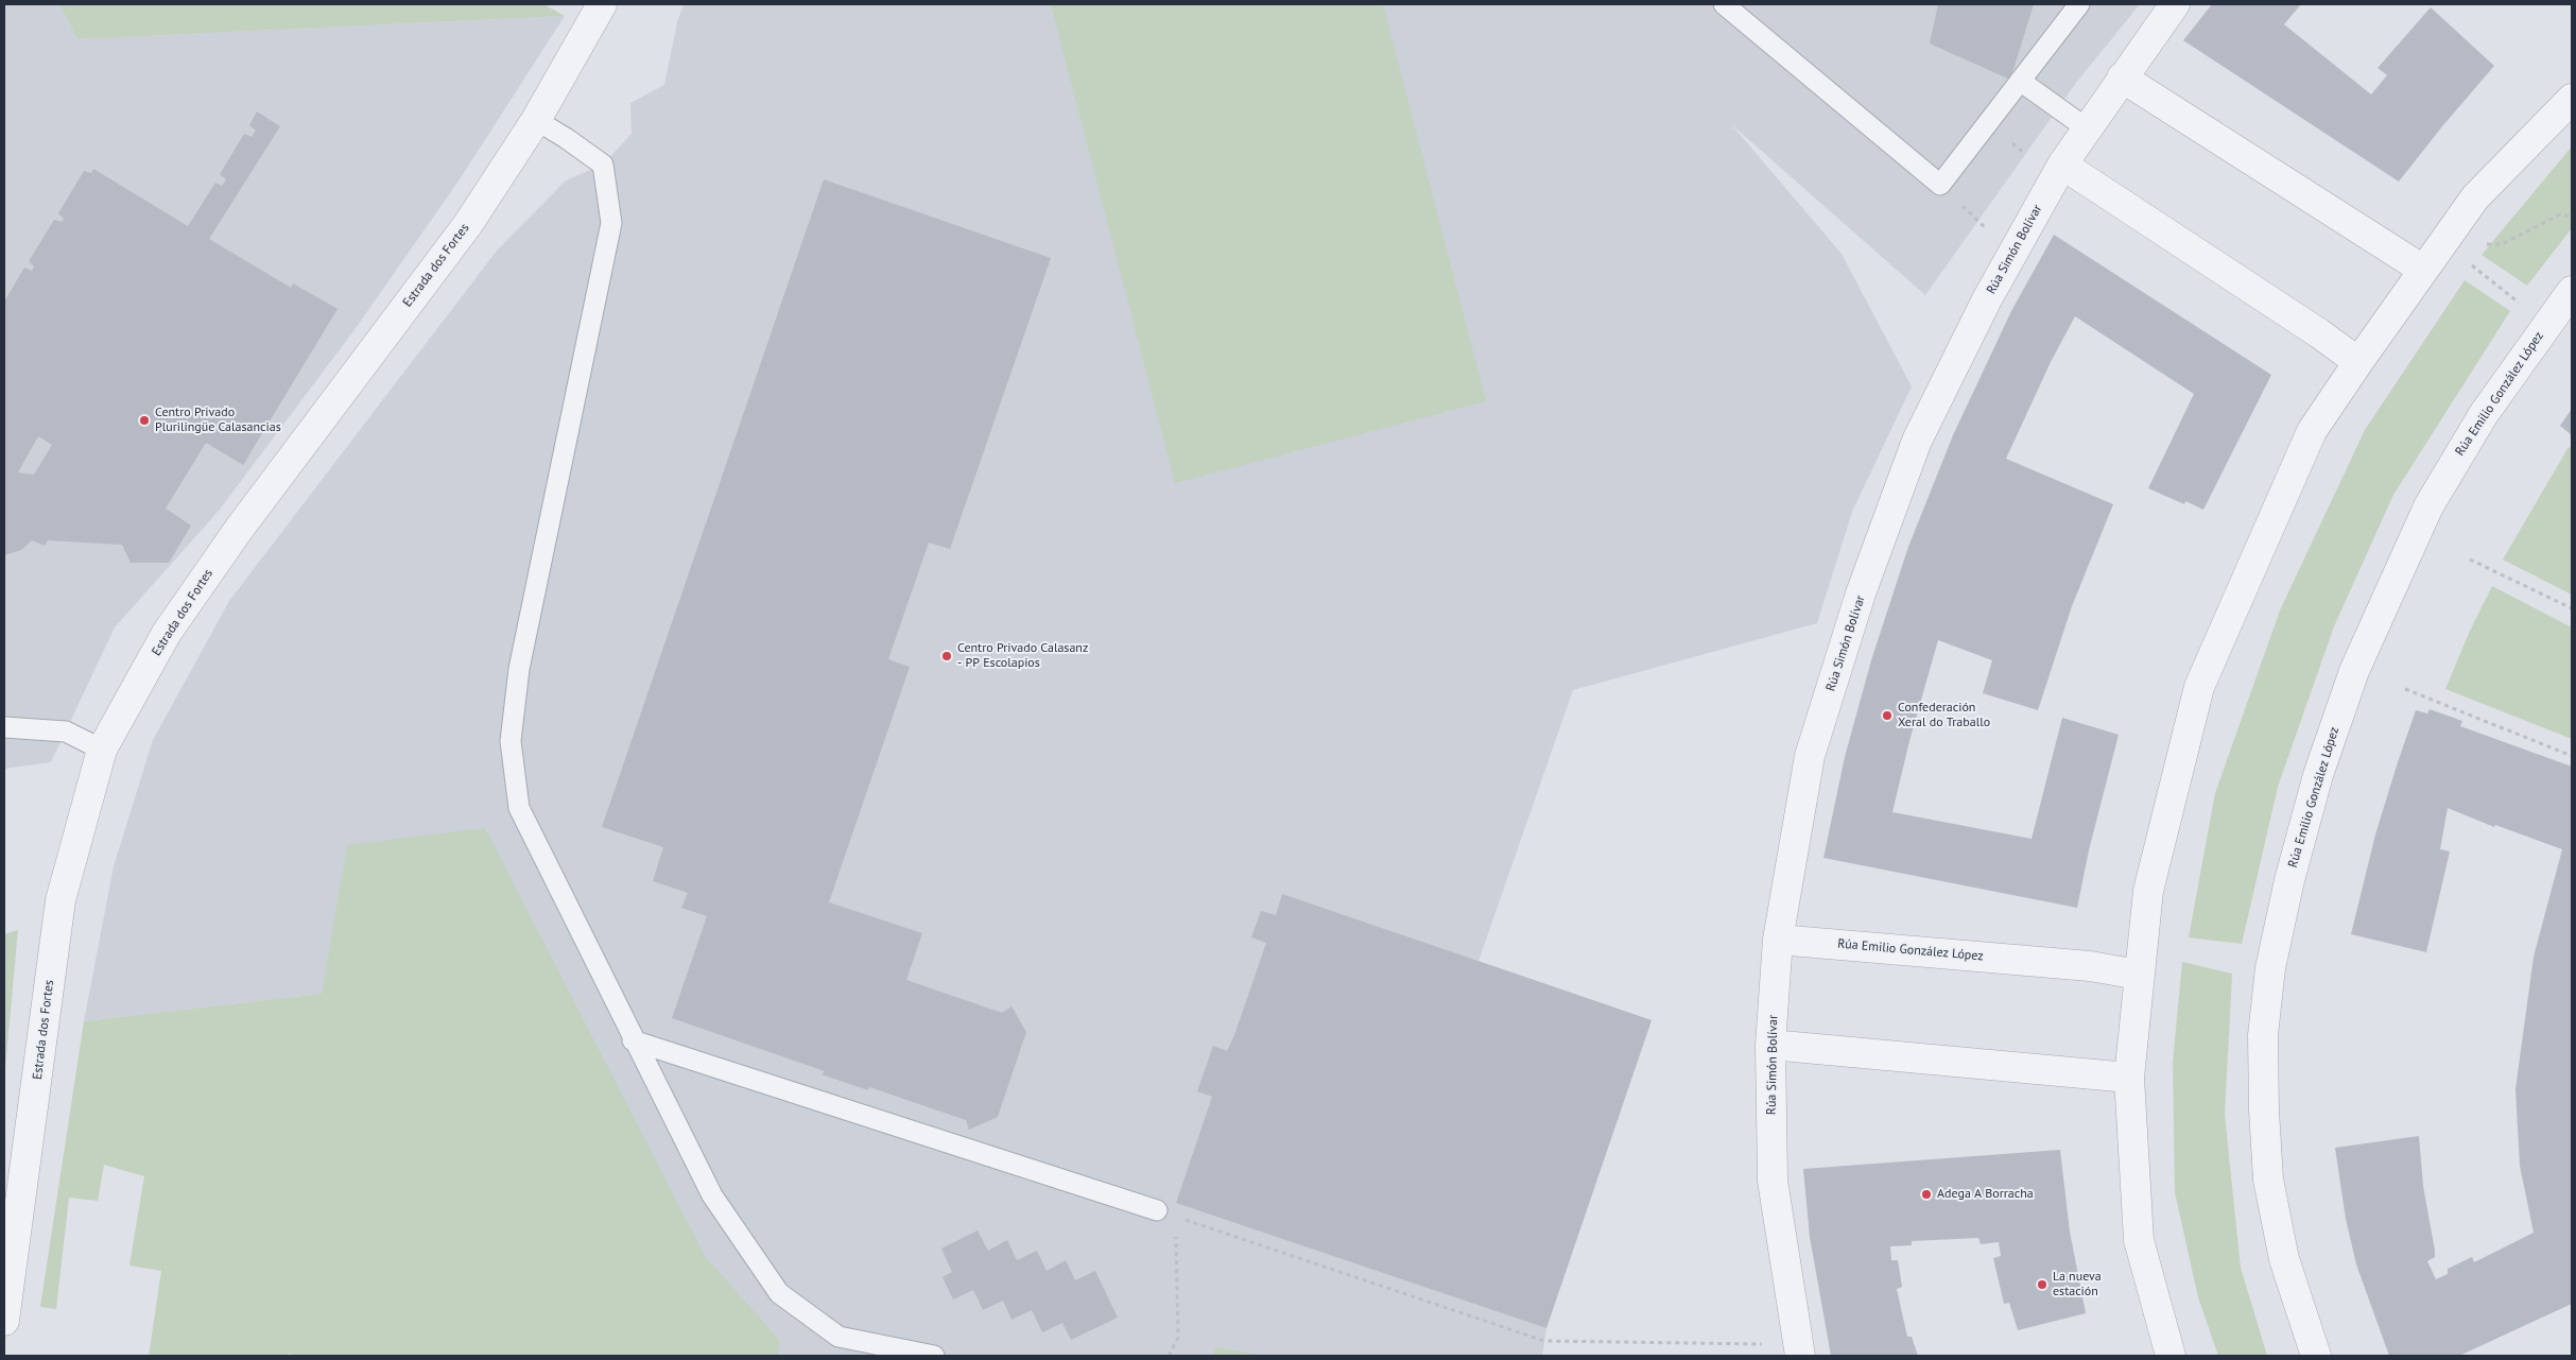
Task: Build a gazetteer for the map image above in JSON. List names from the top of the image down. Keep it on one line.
{"streets":{"street":["Rúa Simón Bolívar","Estrada dos Fortes","Rúa Emilio González López"]},"crossings":[["Rúa Simón Bolívar","Rúa Emilio González López"]],"places":["Centro Privado Plurilingüe Calasancias","Centro Privado Calasanz - PP Escolapios","Confederación Xeral do Traballo","Adega A Borracha","La nueva estación"]}
